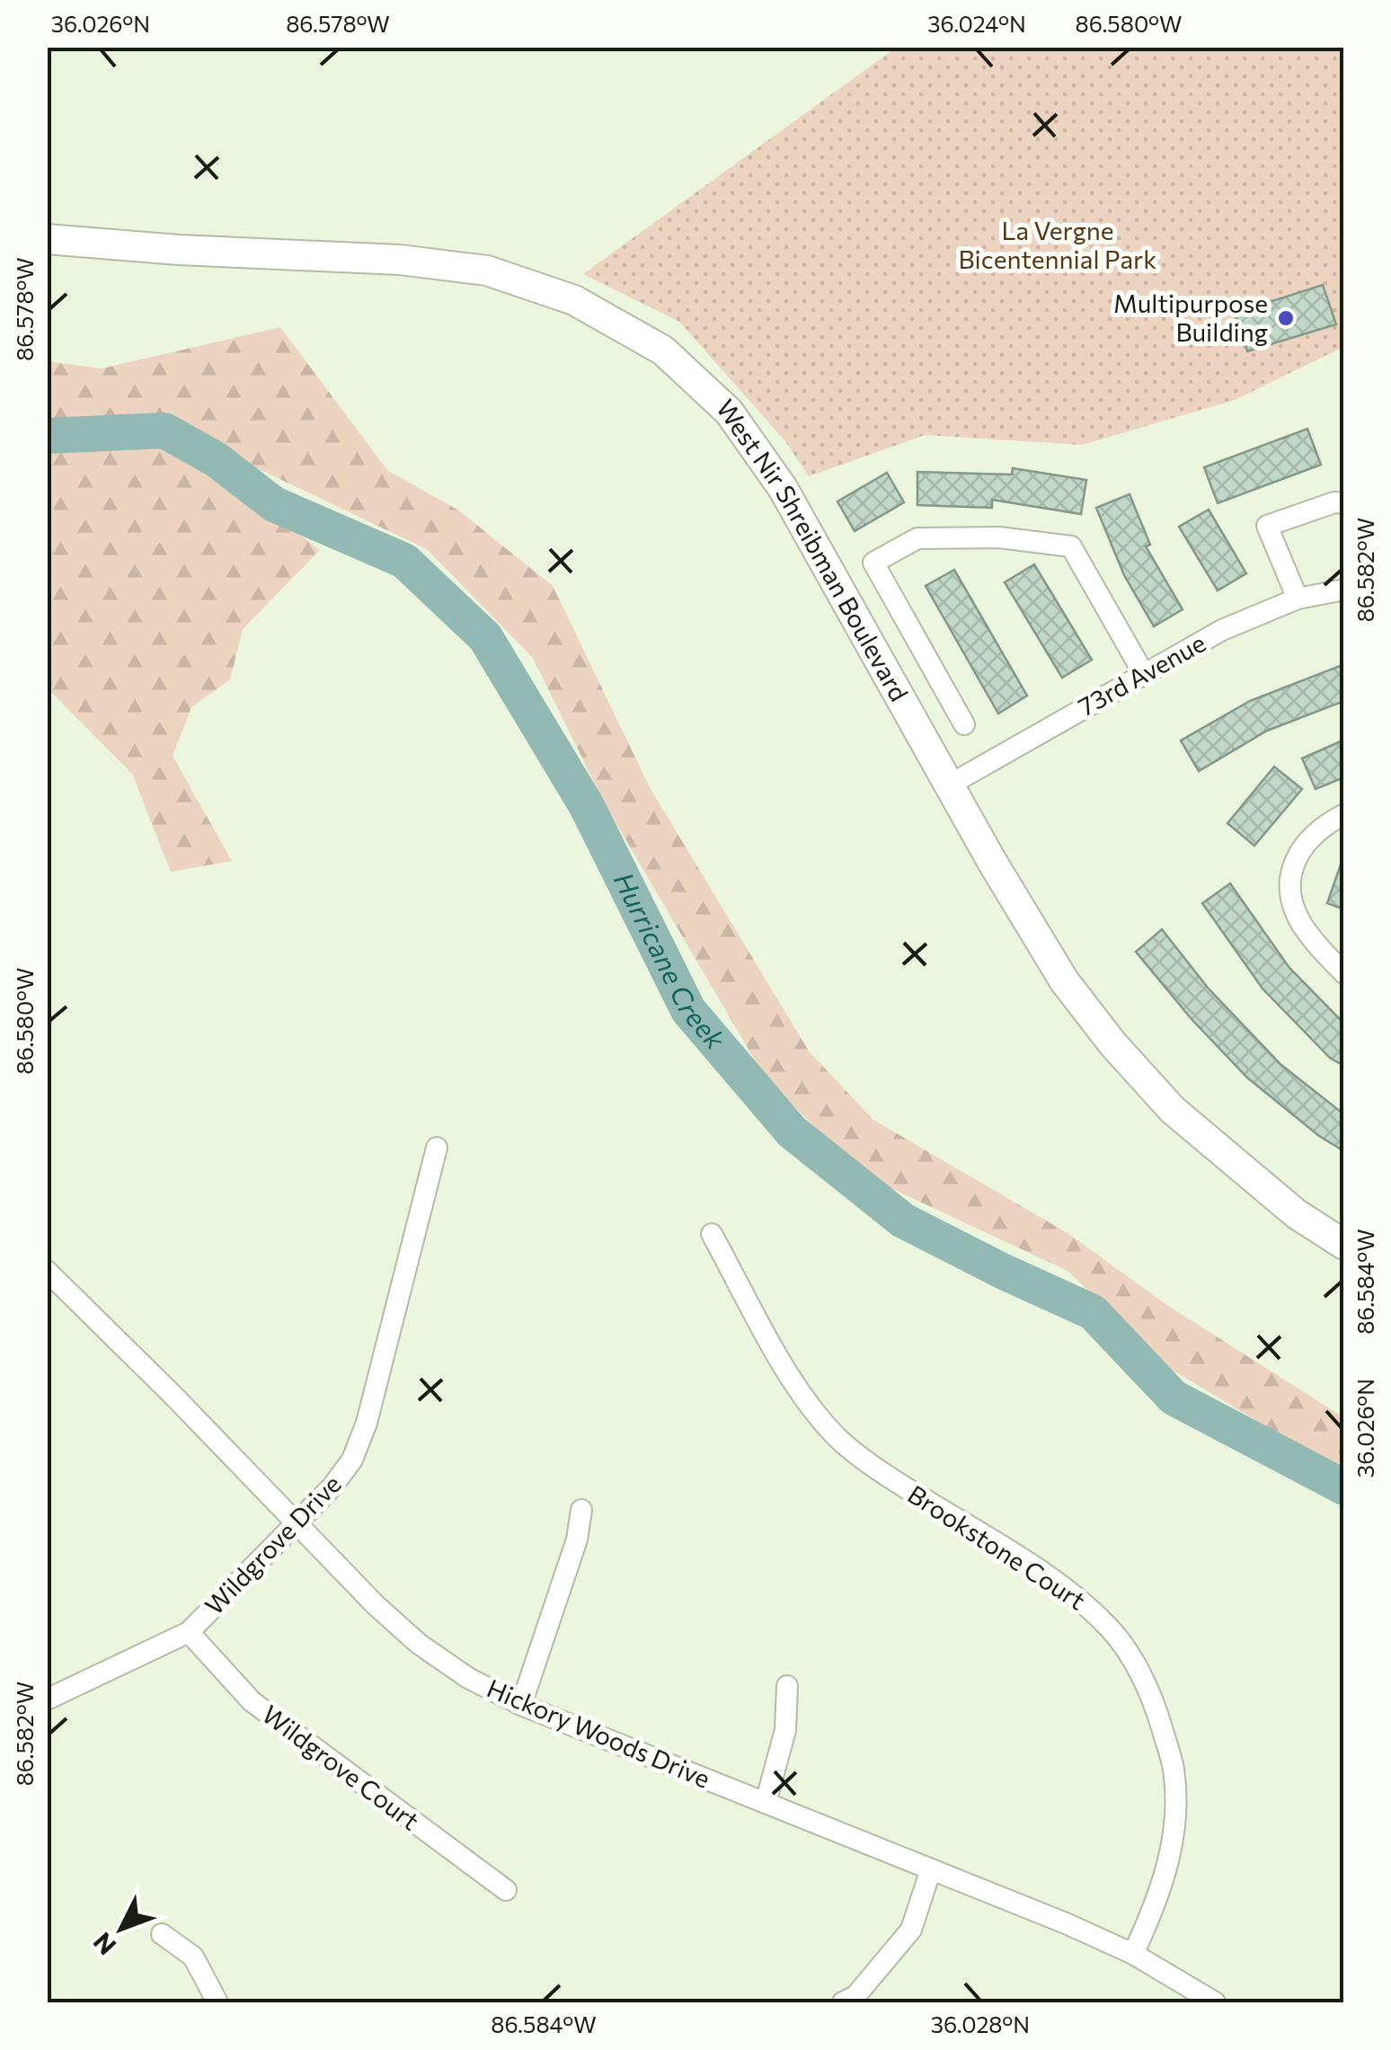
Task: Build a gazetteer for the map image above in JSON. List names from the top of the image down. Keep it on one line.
{"streets":{"main road":["West Nir Shreibman Boulevard"],"street":["73rd Avenue","Wildgrove Drive","Brookstone Court","Hickory Woods Drive","Wildgrove Court"]},"crossings":[["West Nir Shreibman Boulevard","73rd Avenue"],["Wildgrove Drive","Hickory Woods Drive"],["Wildgrove Drive","Wildgrove Court"],["Brookstone Court","Hickory Woods Drive"]],"water":["Hurricane Creek"],"parks":["La Vergne Bicentennial Park"],"places":["Multipurpose Building"],"north":"bottom left","coordinates":["36.026°N","86.578°W","36.024°N","86.580°W","86.582°W","86.584°W","36.028°N"]}
